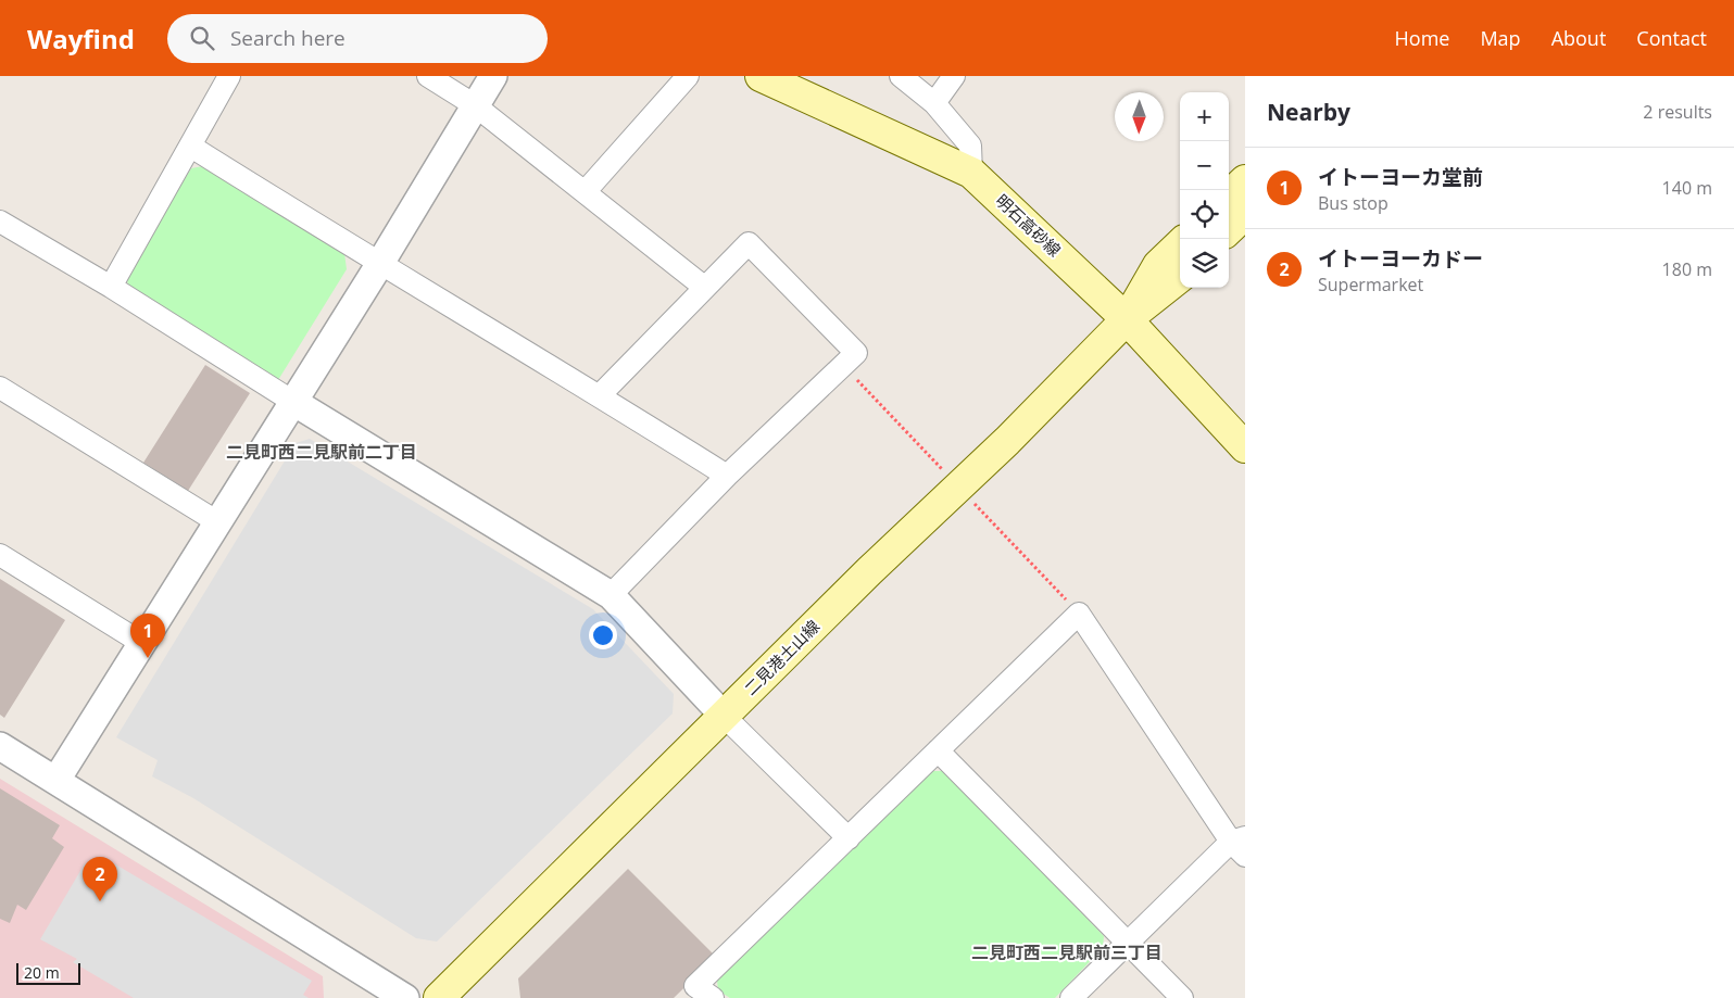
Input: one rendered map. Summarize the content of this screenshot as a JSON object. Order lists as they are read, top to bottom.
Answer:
{
  "streets": {
    "main road": ["明石高砂線", "二見港土山線"]
  },
  "crossings": [
    ["明石高砂線", "二見港土山線"]
  ],
  "districts": ["二見町西二見駅前二丁目", "二見町西二見駅前三丁目"],
  "scale_bar": "20 m",
  "north": "bottom",
  "page": {
    "header": "Wayfind",
    "search": "Search here",
    "nav": [
      "Home",
      "Map",
      "About",
      "Contact"
    ],
    "heading": ["Nearby", "2 results"],
    "map_buttons": ["+", "−"],
    "list": [
      {
        "mark": "1",
        "name": "イトーヨーカ堂前",
        "note": "Bus stop",
        "value": "140 m"
      },
      {
        "mark": "2",
        "name": "イトーヨーカドー",
        "note": "Supermarket",
        "value": "180 m"
      }
    ],
    "pins": ["1", "2"],
    "scale": "20 m"
  }
}
